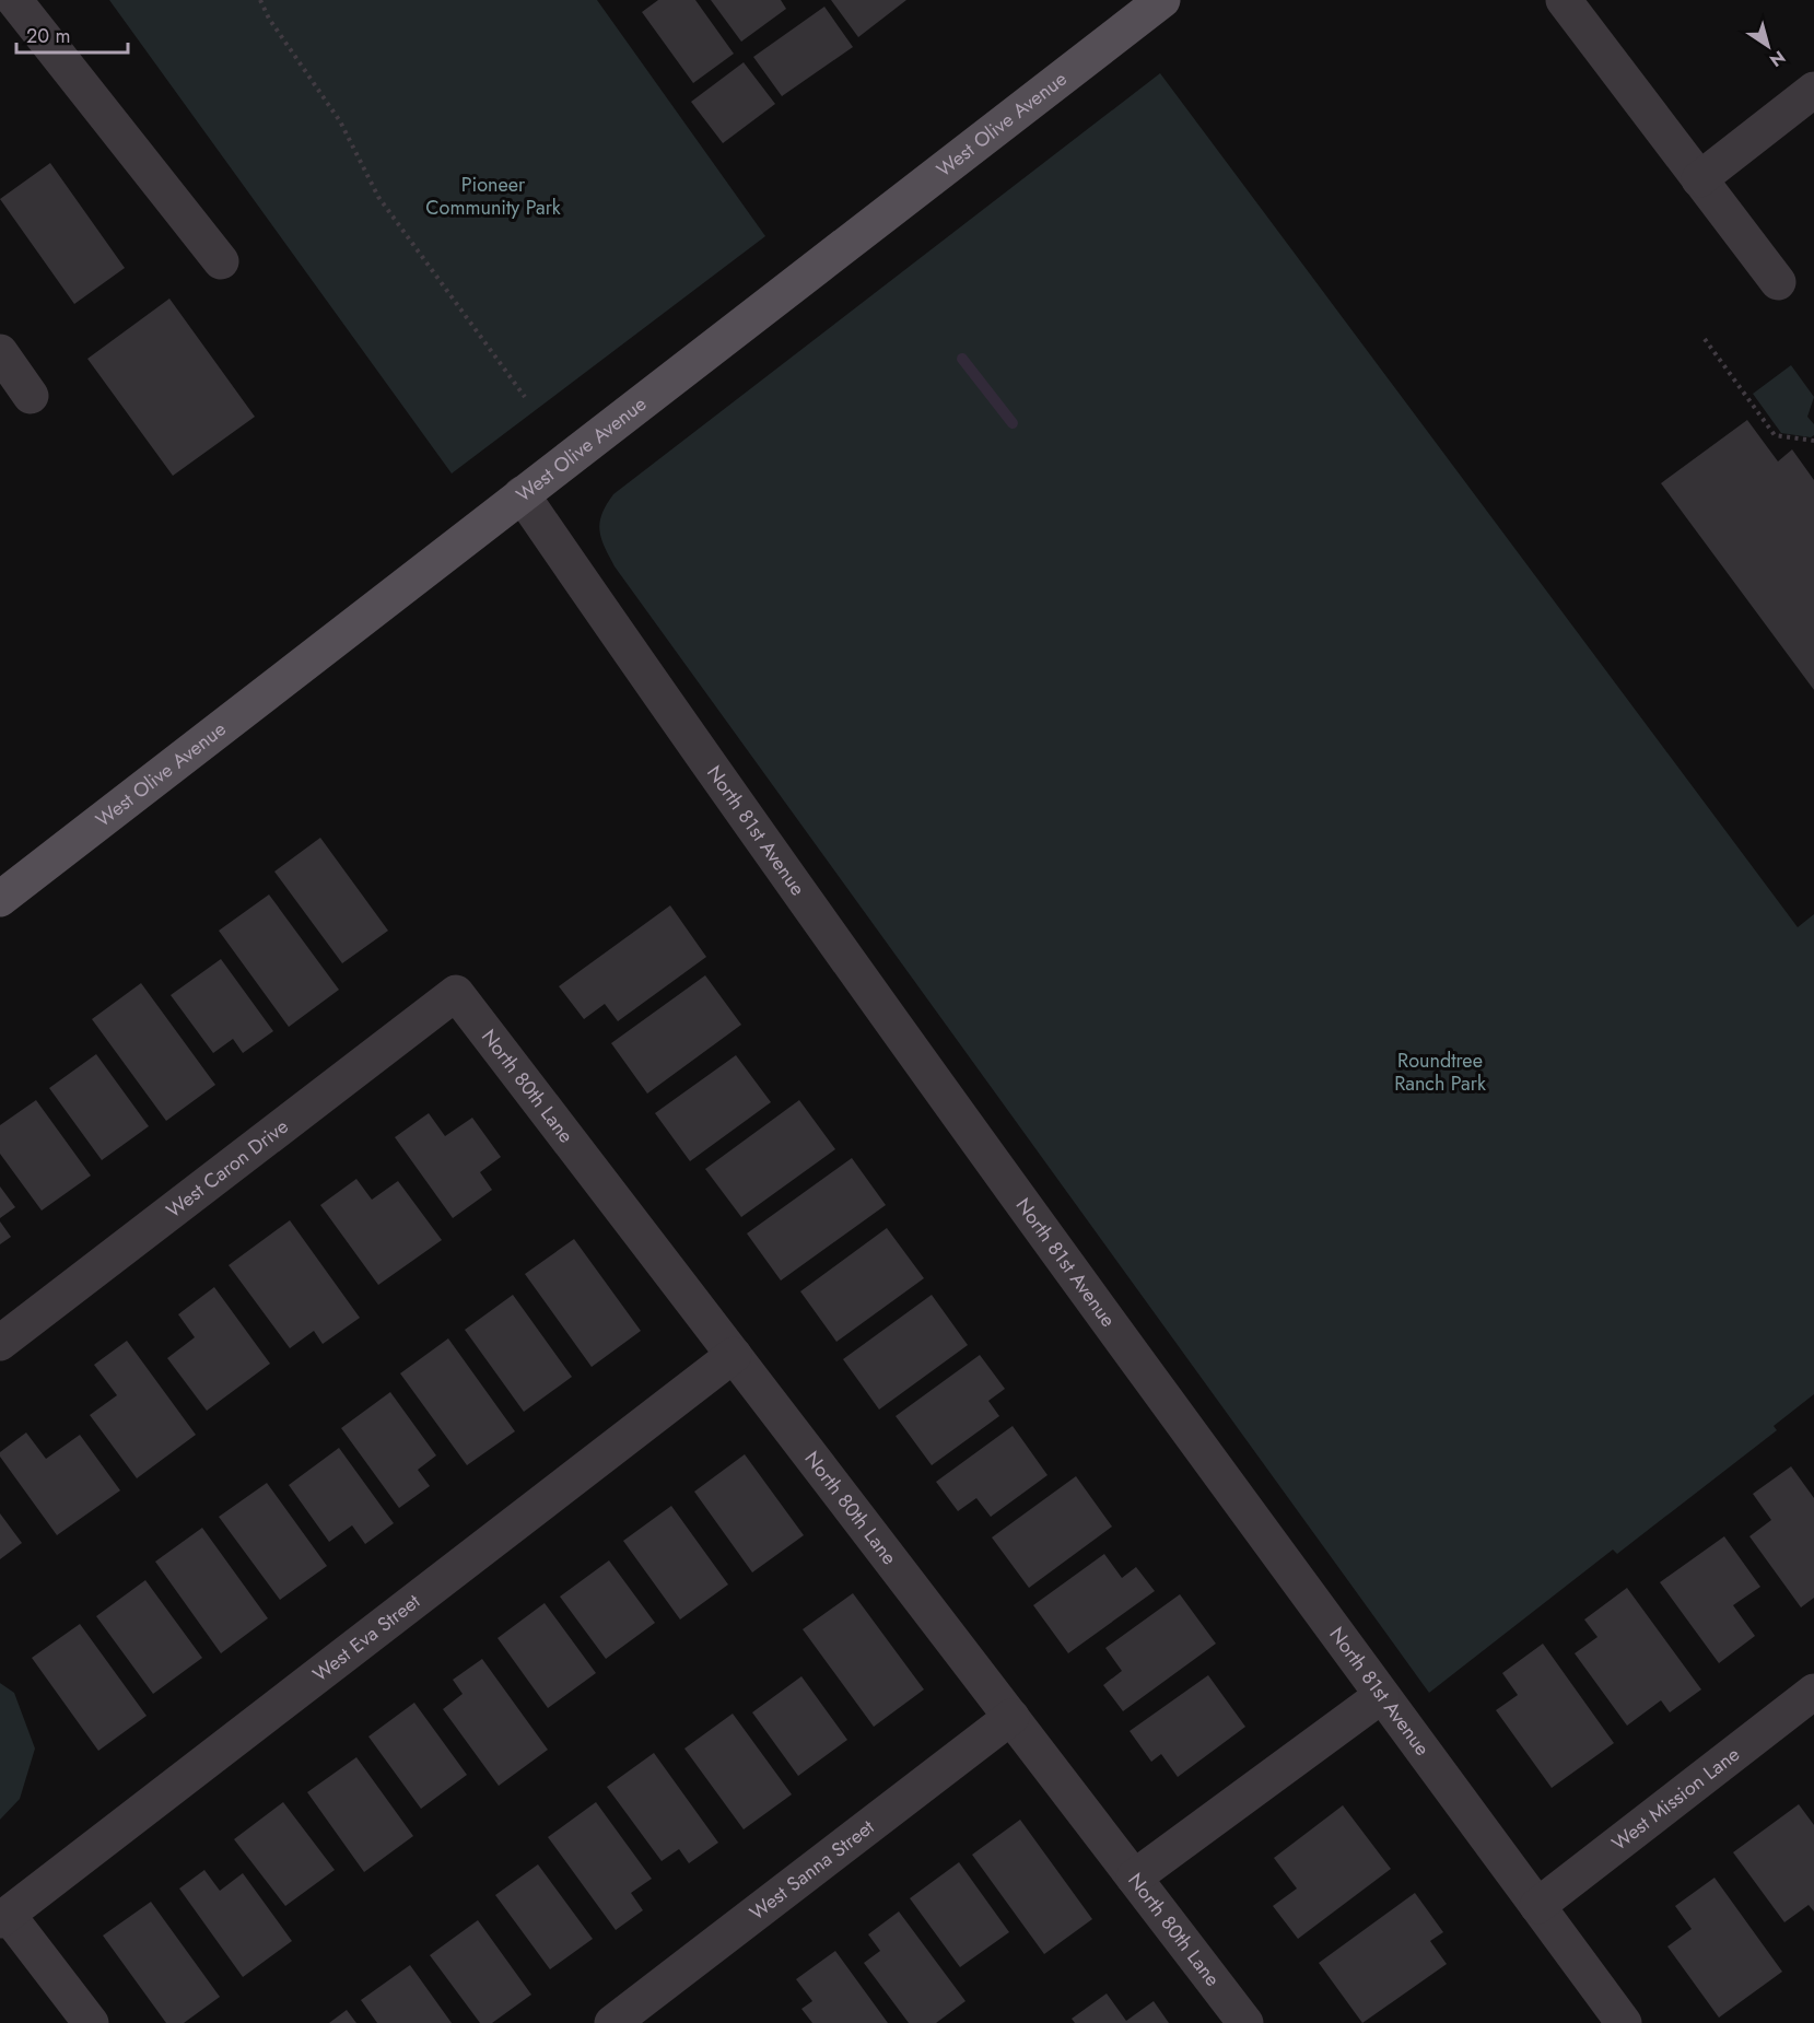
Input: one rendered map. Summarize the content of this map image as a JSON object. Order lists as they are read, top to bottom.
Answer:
{
  "streets": {
    "main road": ["West Olive Avenue"],
    "street": [
      "North 81st Avenue",
      "North 80th Lane",
      "West Caron Drive",
      "West Eva Street",
      "West Mission Lane",
      "West Sanna Street"
    ]
  },
  "crossings": [
    ["West Olive Avenue", "North 81st Avenue"],
    ["North 81st Avenue", "West Mission Lane"],
    ["North 80th Lane", "West Caron Drive"],
    ["North 80th Lane", "West Eva Street"],
    ["North 80th Lane", "West Sanna Street"]
  ],
  "parks": ["Pioneer Community Park", "Roundtree Ranch Park"],
  "scale_bar": "20 m",
  "north": "bottom right"
}
